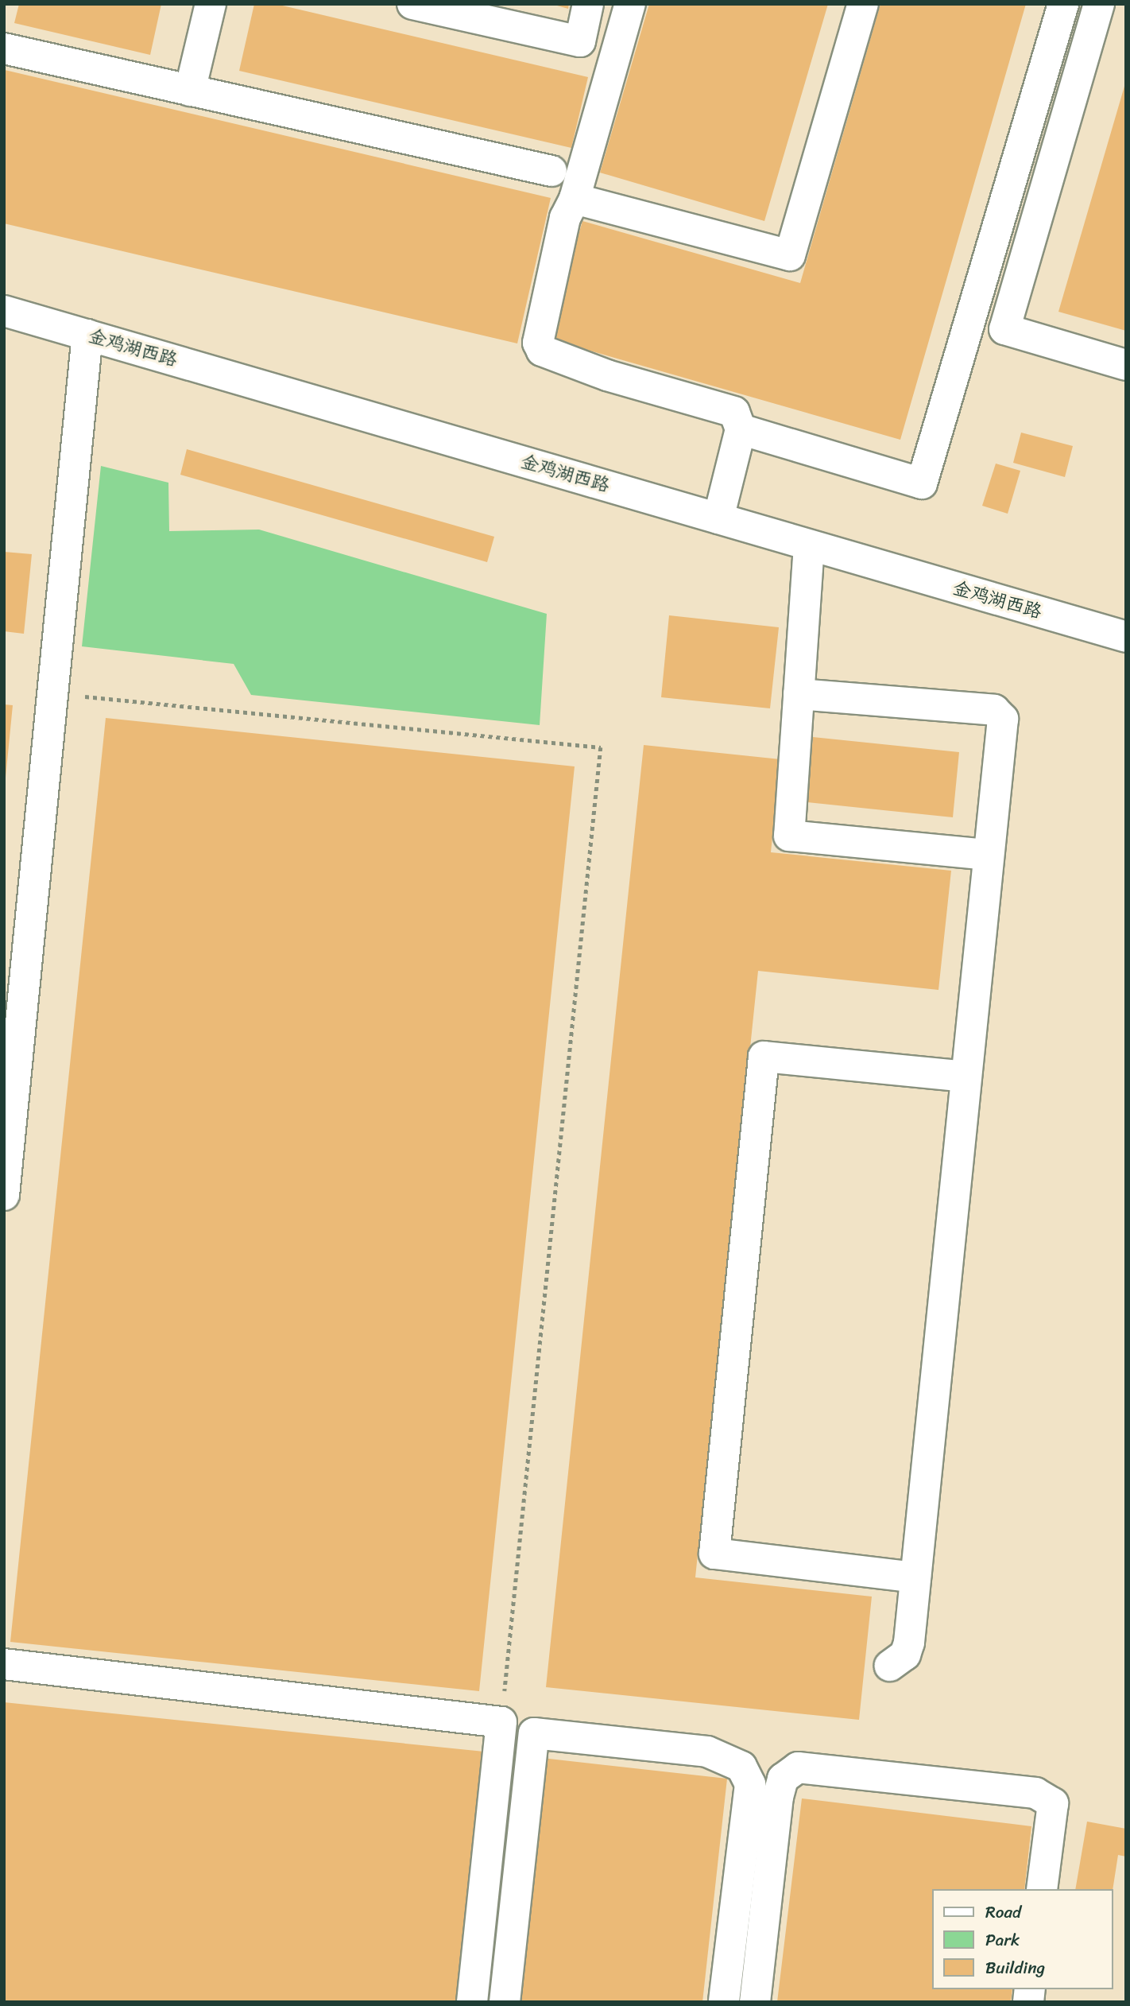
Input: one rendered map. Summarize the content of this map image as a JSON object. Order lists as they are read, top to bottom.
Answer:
{
  "streets": {
    "street": ["金鸡湖西路"]
  },
  "legend": ["Road", "Park", "Building"]
}
